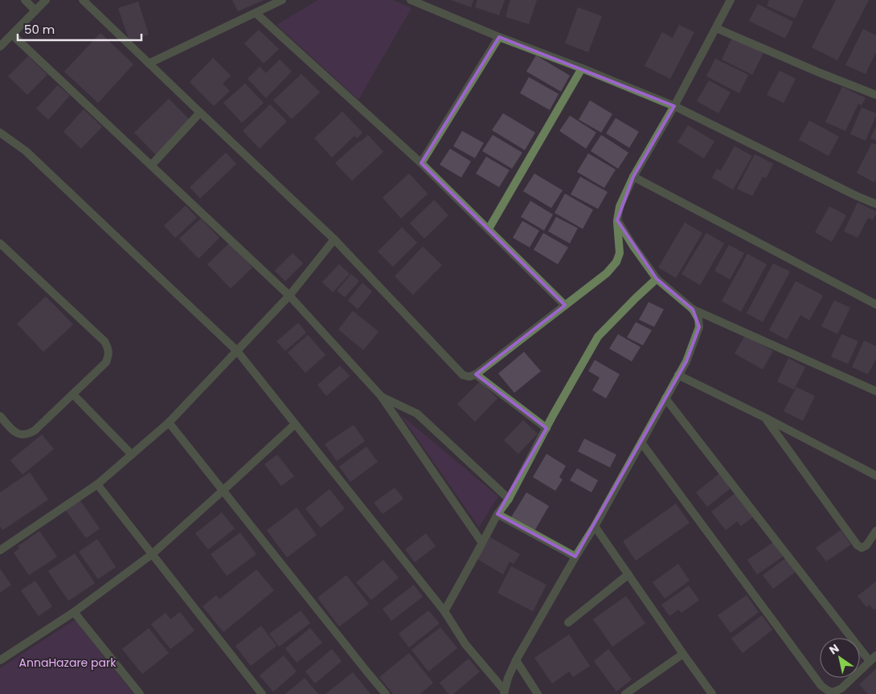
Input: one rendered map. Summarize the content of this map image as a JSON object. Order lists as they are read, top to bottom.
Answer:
{
  "parks": ["AnnaHazare park"],
  "scale_bar": "50 m",
  "north": "top left"
}
